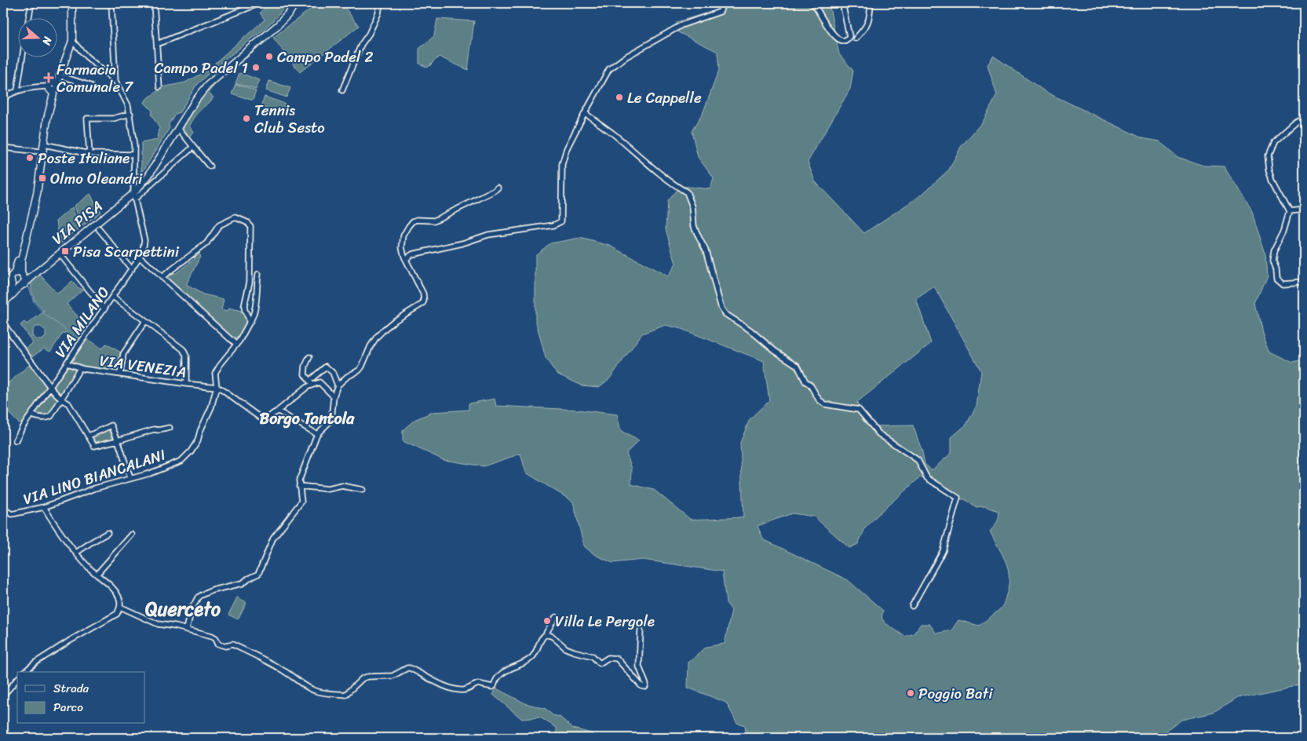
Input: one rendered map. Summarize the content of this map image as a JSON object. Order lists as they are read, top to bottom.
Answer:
{
  "streets": {
    "street": [
      "VIA PISA",
      "VIA MILANO",
      "VIA VENEZIA",
      "VIA LINO BIANCALANI"
    ]
  },
  "crossings": [
    ["VIA MILANO", "VIA VENEZIA"],
    ["VIA VENEZIA", "VIA LINO BIANCALANI"]
  ],
  "districts": ["Borgo Tantola", "Querceto"],
  "places": {
    "other": [
      "Campo Padel 2",
      "Campo Padel 1",
      "Le Cappelle",
      "Tennis Club Sesto",
      "Poste Italiane",
      "Villa Le Pergole",
      "Poggio Bati"
    ],
    "health": ["Farmacia Comunale 7"],
    "transit": ["Olmo Oleandri", "Pisa Scarpettini"]
  },
  "legend": ["Strada", "Parco"],
  "north": "right"
}
